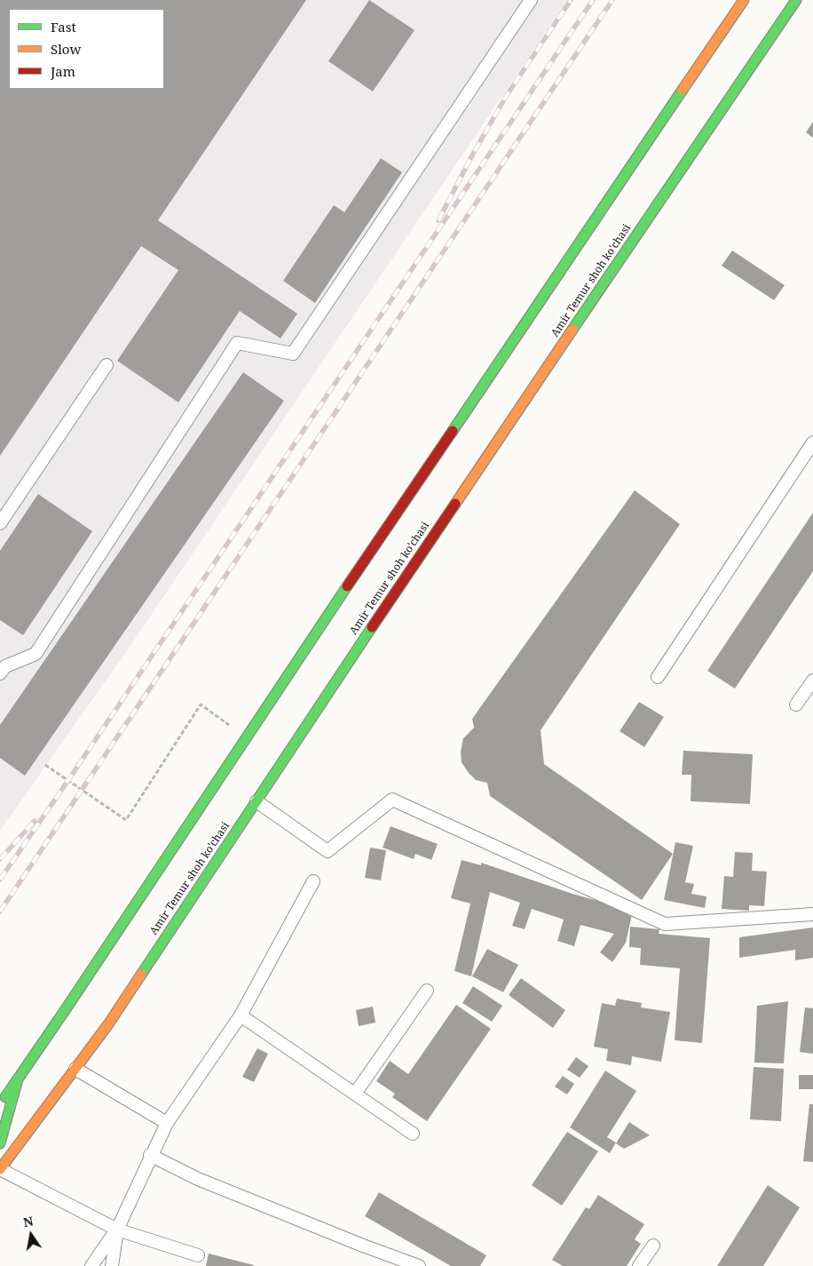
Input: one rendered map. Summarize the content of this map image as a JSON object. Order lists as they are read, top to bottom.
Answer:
{
  "streets": {
    "main road": ["Amir Temur shoh ko'chasi"]
  },
  "legend": ["Fast", "Slow", "Jam"],
  "north": "top"
}
